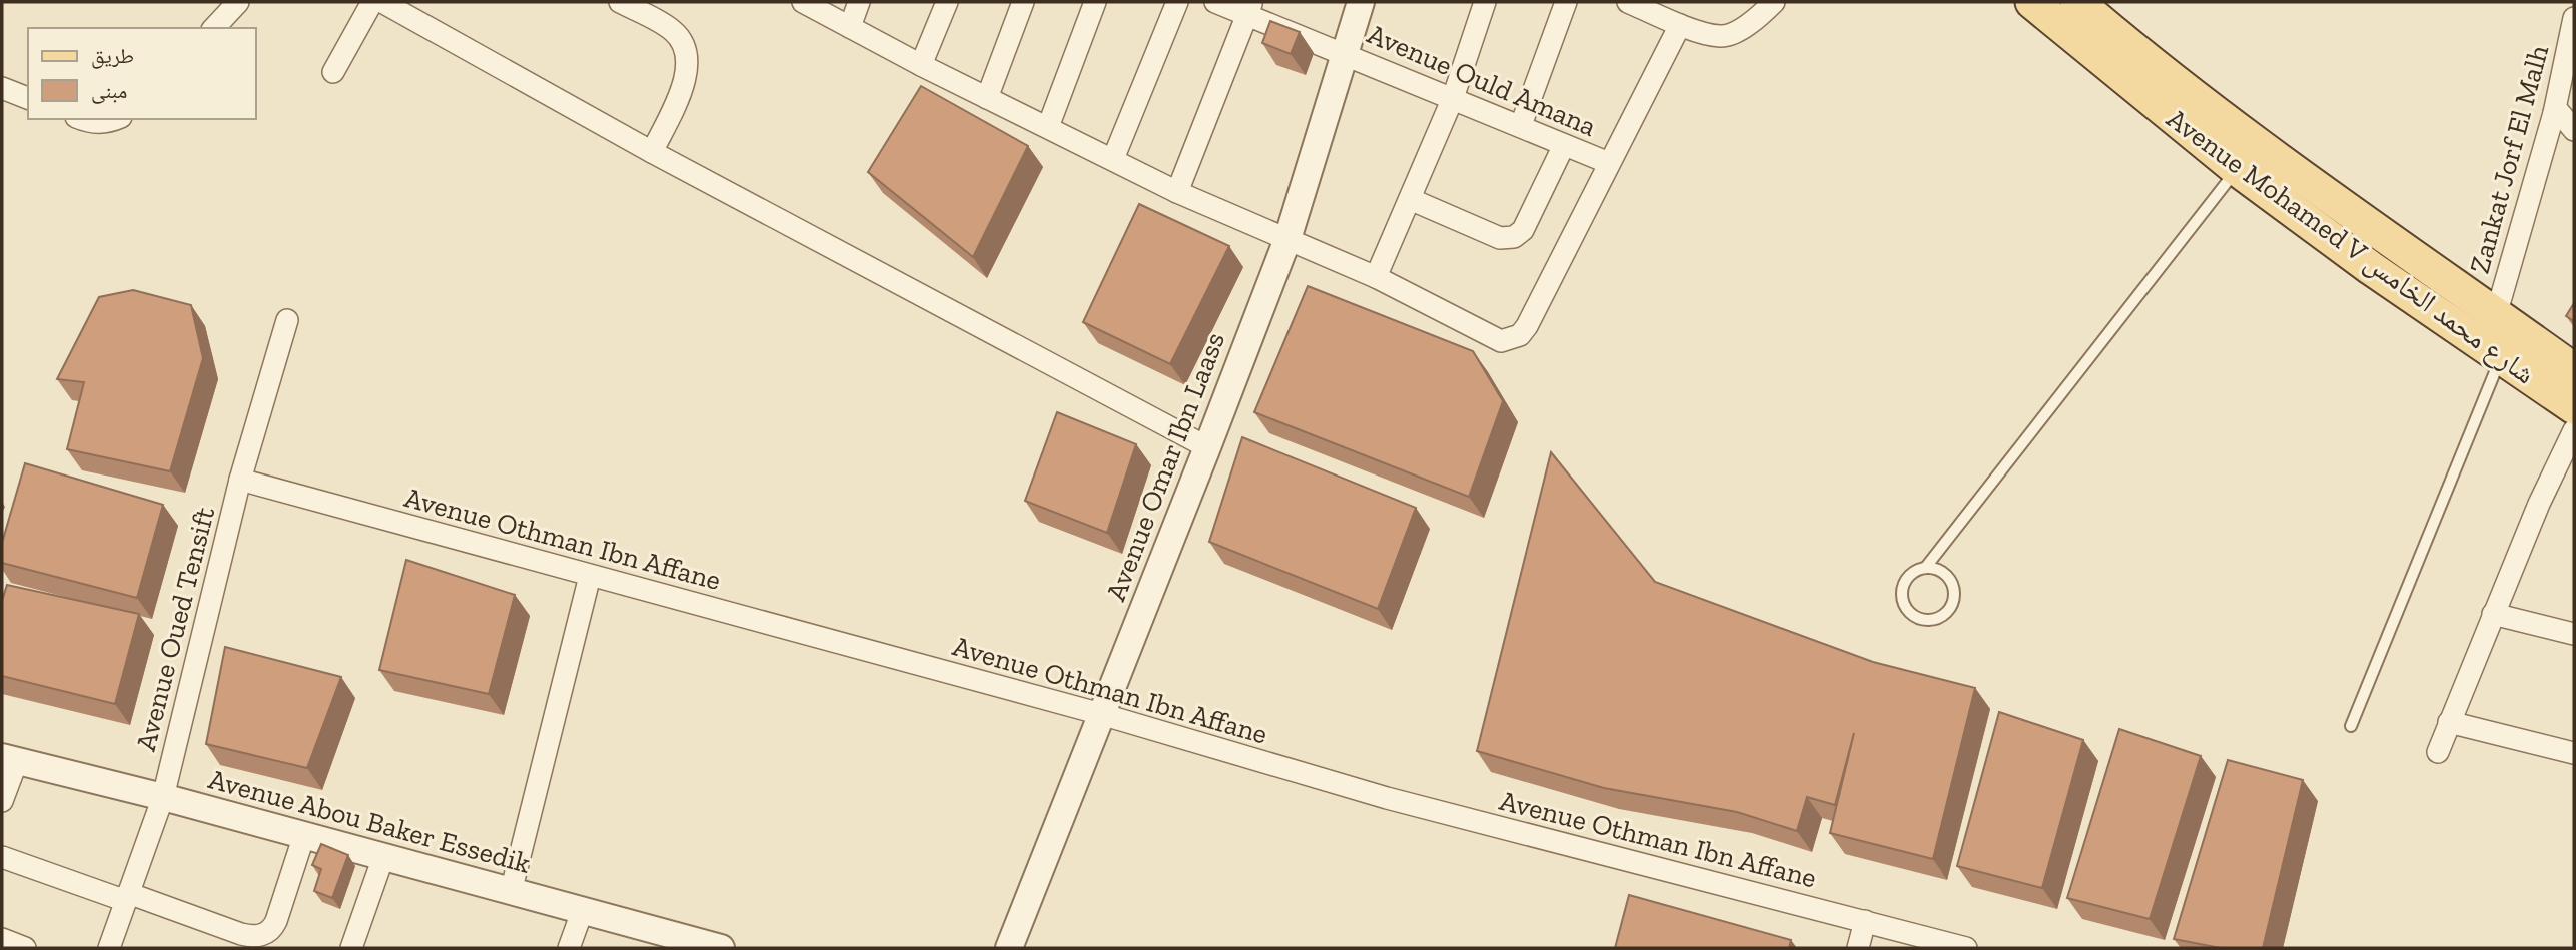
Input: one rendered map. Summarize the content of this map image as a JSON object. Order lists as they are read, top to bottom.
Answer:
{
  "streets": {
    "main road": ["Avenue Mohamed V شارع محمد الخامس"],
    "street": [
      "Avenue Ould Amana",
      "Zankat Jorf El Malh",
      "Avenue Omar Ibn Laass",
      "Avenue Othman Ibn Affane",
      "Avenue Oued Tensift",
      "Avenue Abou Baker Essedik"
    ]
  },
  "crossings": [
    ["Avenue Ould Amana", "Avenue Omar Ibn Laass"],
    ["Zankat Jorf El Malh", "Avenue Mohamed V شارع محمد الخامس"],
    ["Avenue Omar Ibn Laass", "Avenue Othman Ibn Affane"],
    ["Avenue Othman Ibn Affane", "Avenue Oued Tensift"],
    ["Avenue Oued Tensift", "Avenue Abou Baker Essedik"]
  ],
  "legend": ["طريق", "مبنى"]
}
